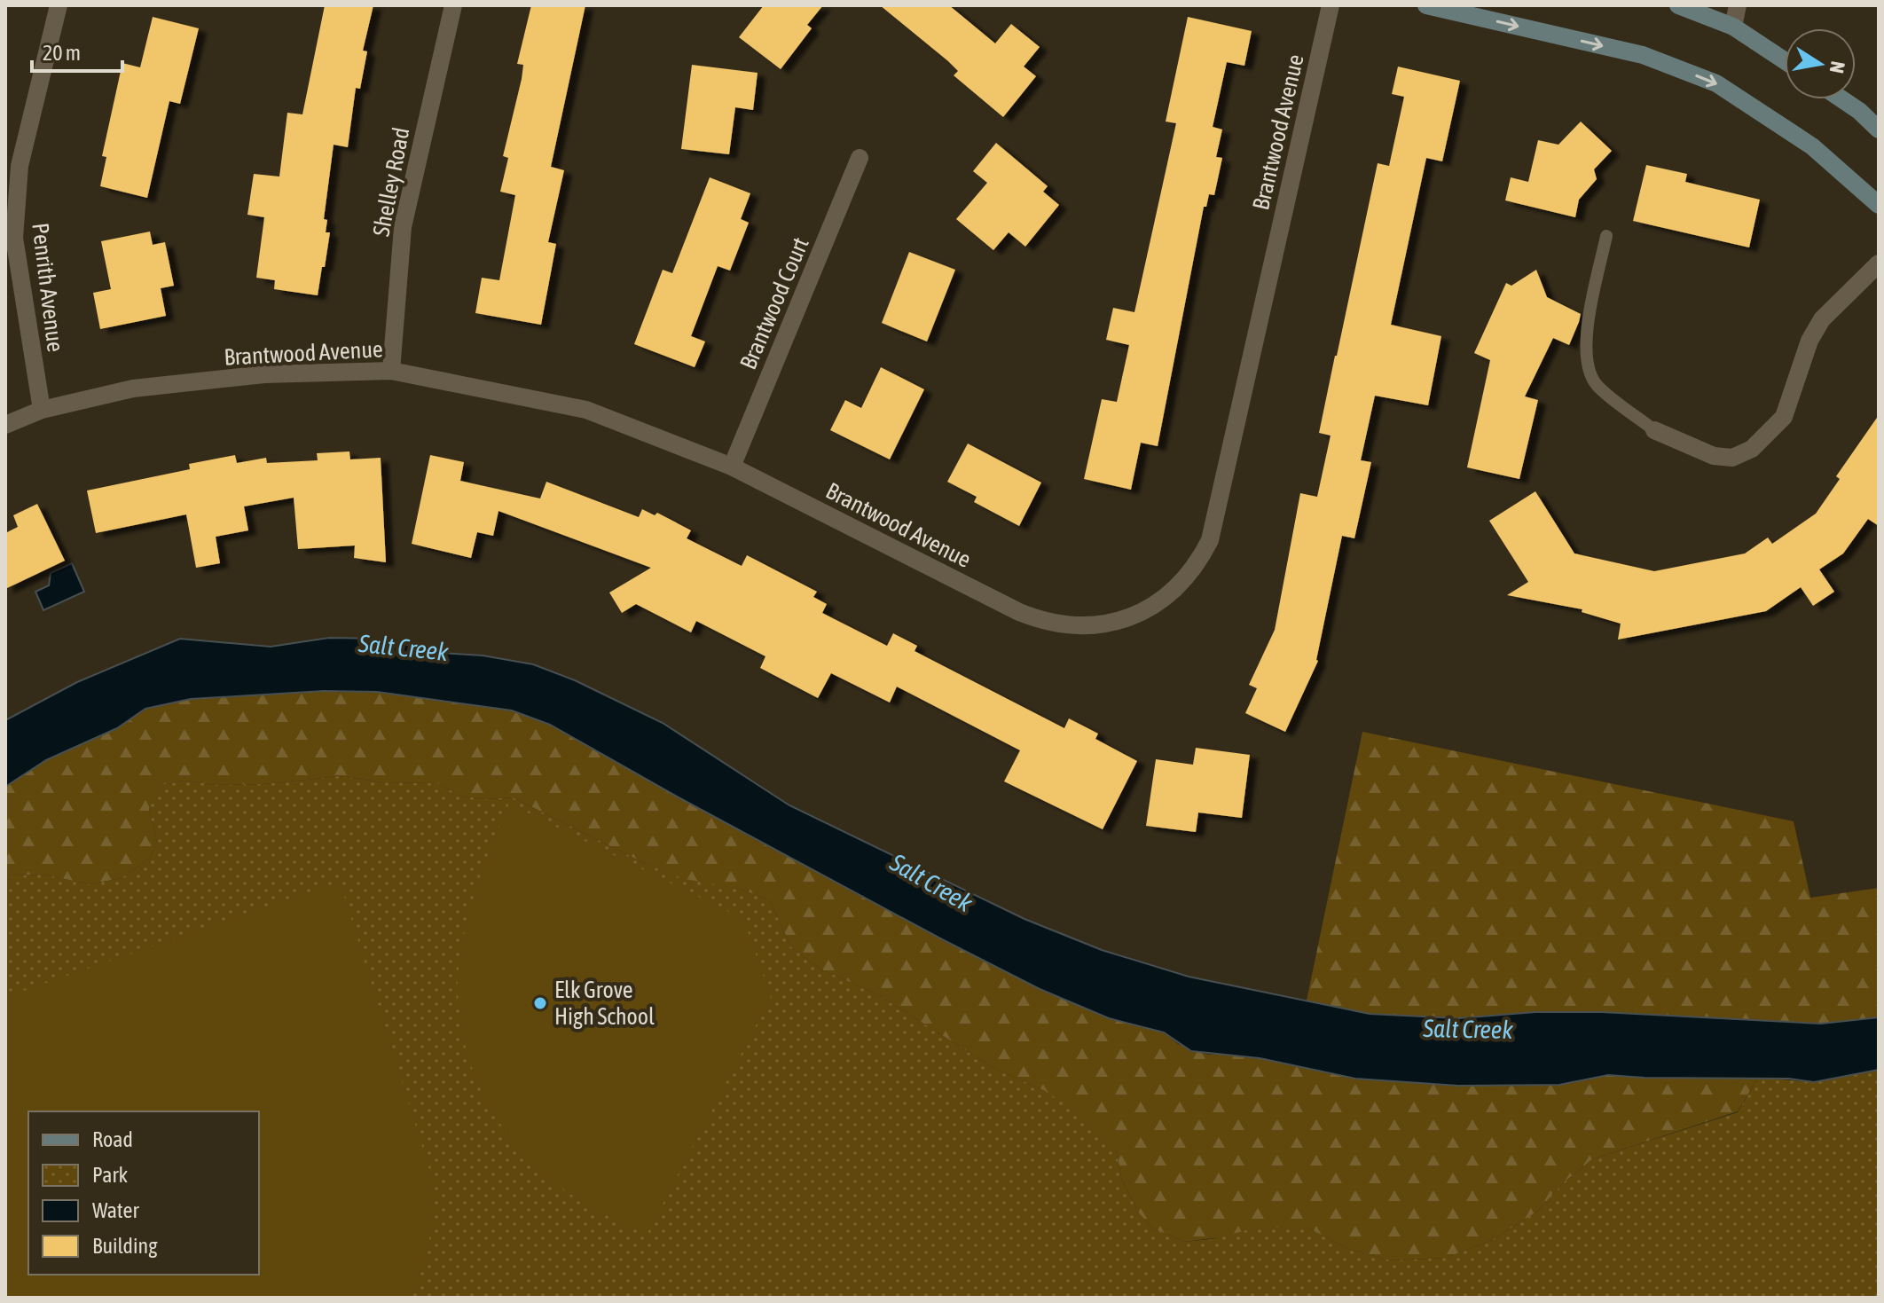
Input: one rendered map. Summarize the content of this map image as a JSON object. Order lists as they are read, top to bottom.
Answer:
{
  "streets": {
    "street": [
      "Brantwood Avenue",
      "Shelley Road",
      "Penrith Avenue",
      "Brantwood Court"
    ]
  },
  "crossings": [
    ["Brantwood Avenue", "Shelley Road"],
    ["Brantwood Avenue", "Penrith Avenue"],
    ["Brantwood Avenue", "Brantwood Court"]
  ],
  "water": ["Salt Creek"],
  "places": ["Elk Grove High School"],
  "legend": [
    "Road",
    "Park",
    "Water",
    "Building"
  ],
  "scale_bar": "20 m",
  "north": "right"
}
